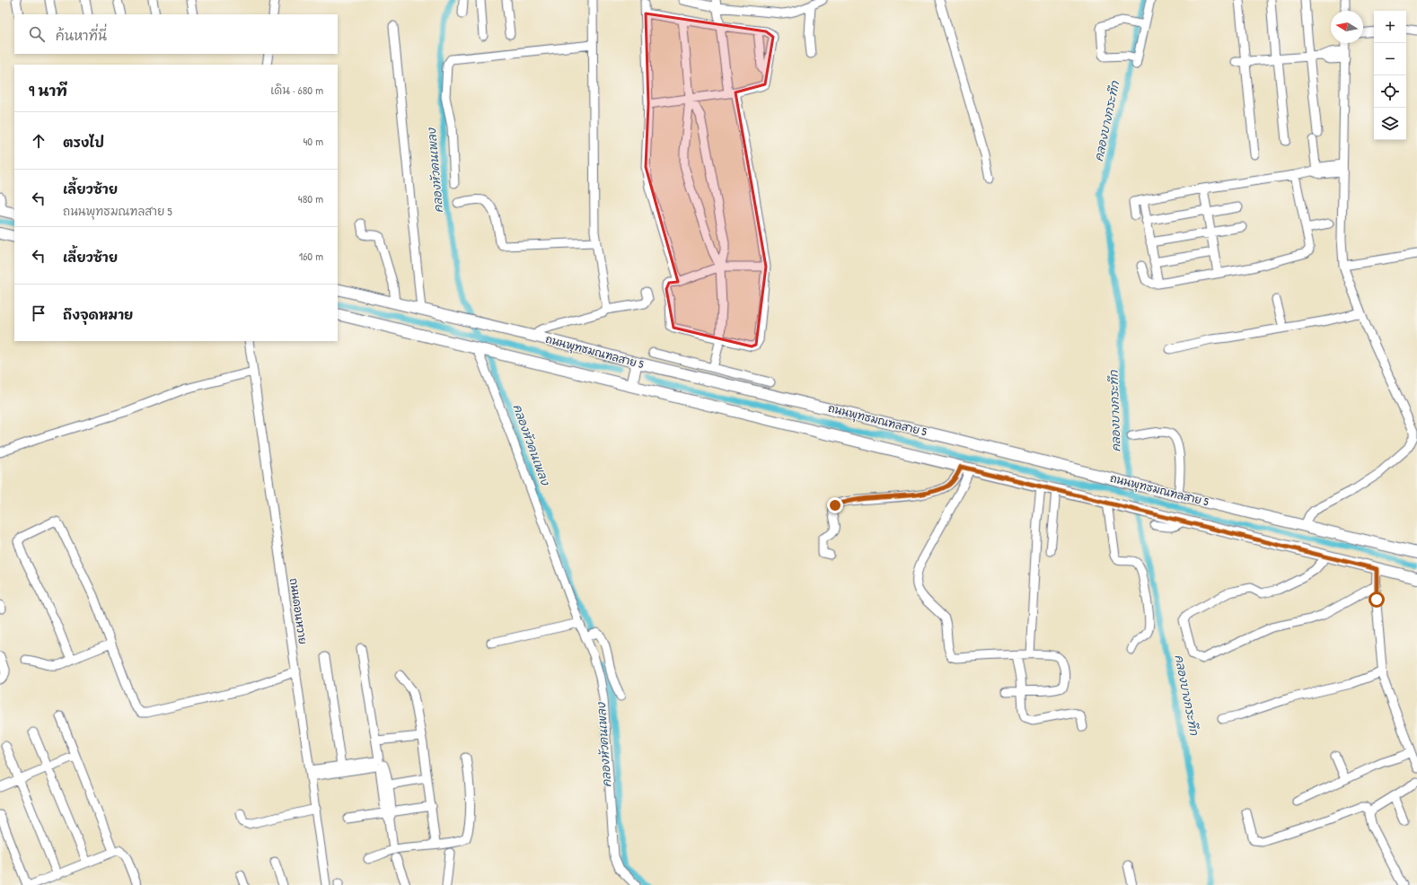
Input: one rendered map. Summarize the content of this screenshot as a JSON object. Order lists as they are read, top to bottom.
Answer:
{
  "streets": {
    "main road": ["ถนนพุทธมณฑลสาย 5"],
    "street": ["ถนนดอนหวาย"]
  },
  "water": ["คลองบางกระทึก", "คลองหัวคนเพลง"],
  "north": "left",
  "page": {
    "map_buttons": ["+", "−"],
    "search": "ค้นหาที่นี่",
    "heading": ["9 นาที", "เดิน · 680 m"],
    "list": [
      ["ตรงไป", "40 m"],
      ["เลี้ยวซ้าย", "ถนนพุทธมณฑลสาย 5", "480 m"],
      ["เลี้ยวซ้าย", "160 m"],
      "ถึงจุดหมาย"
    ]
  }
}
